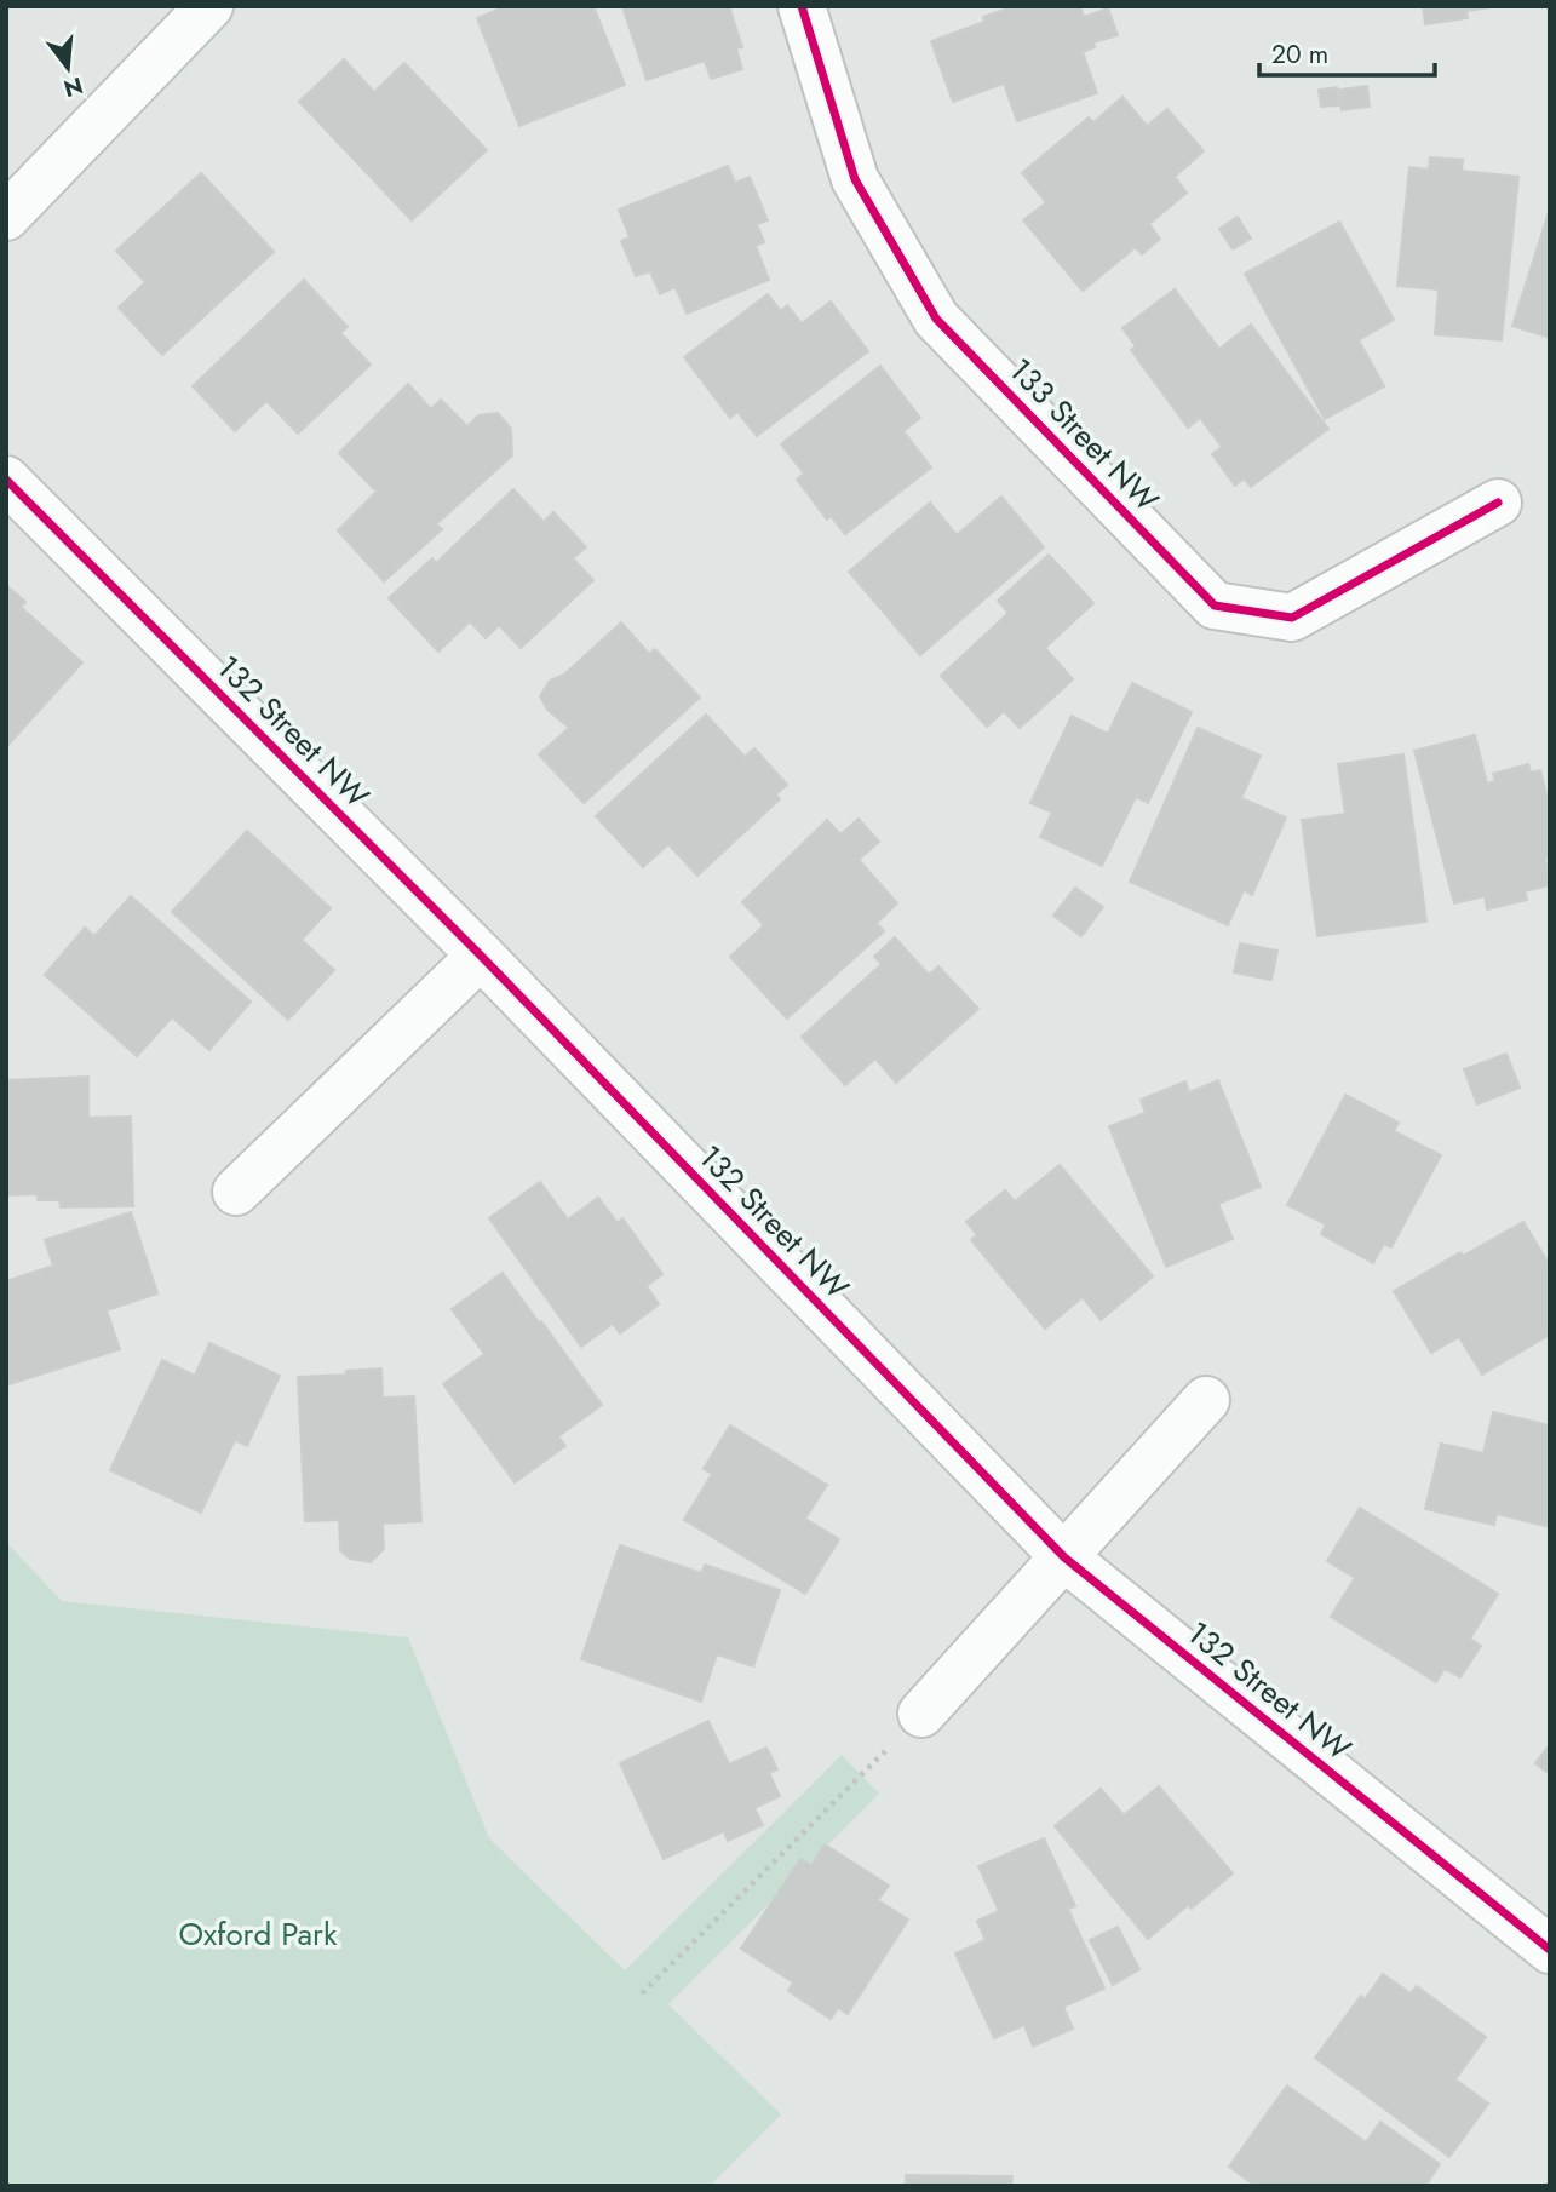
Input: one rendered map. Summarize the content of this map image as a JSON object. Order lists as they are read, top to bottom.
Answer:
{
  "streets": {
    "street": ["133 Street NW", "132 Street NW"]
  },
  "parks": ["Oxford Park"],
  "scale_bar": "20 m",
  "north": "bottom"
}
